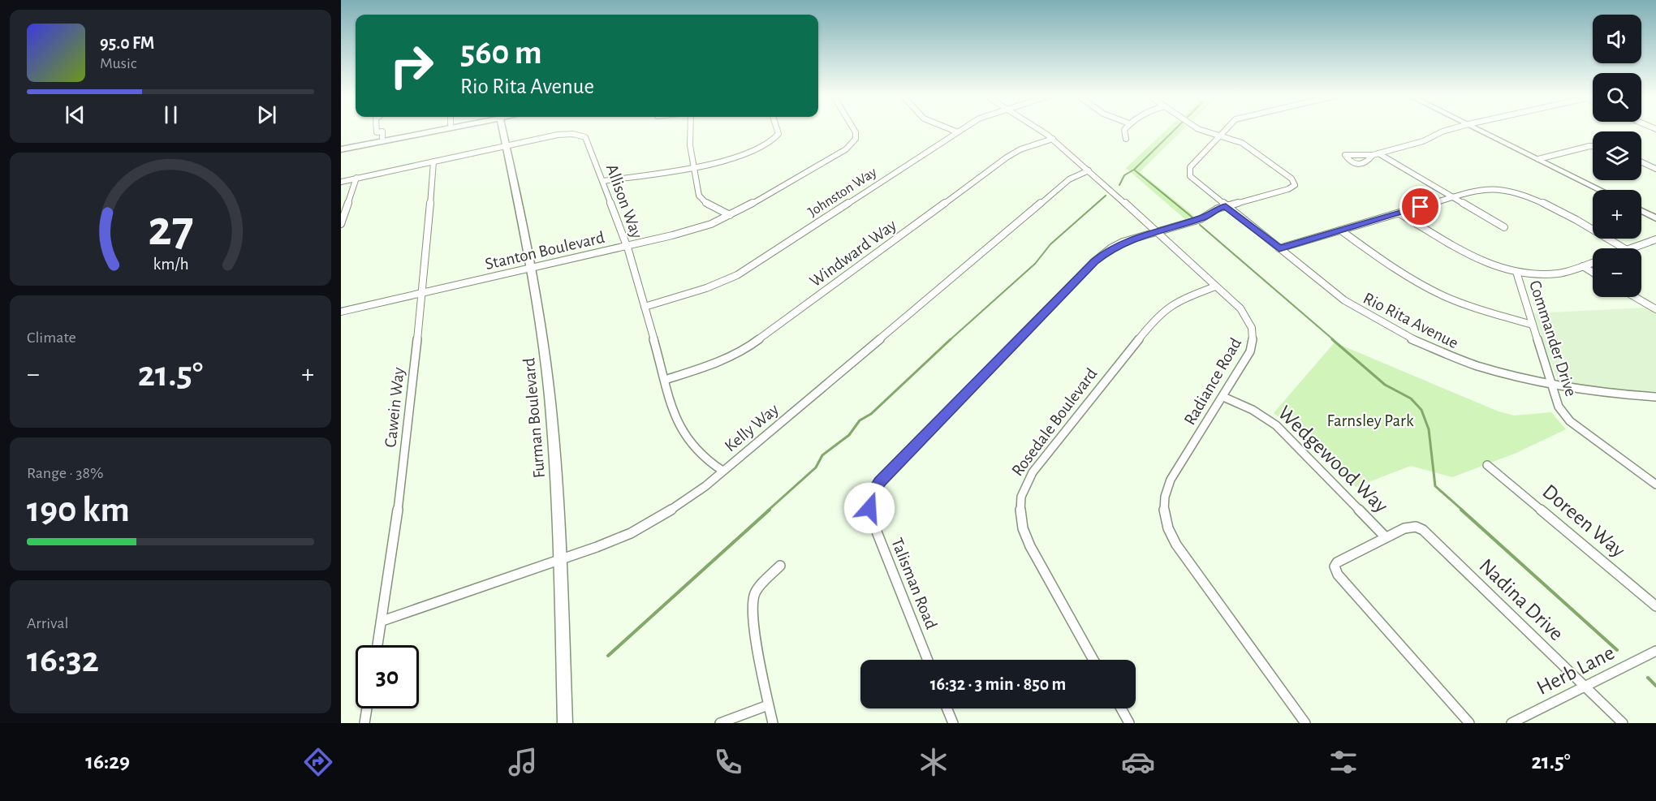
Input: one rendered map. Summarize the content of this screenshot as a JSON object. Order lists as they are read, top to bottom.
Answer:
{
  "streets": {
    "street": [
      "Johnston Way",
      "Allison Way",
      "Stanton Boulevard",
      "Windward Way",
      "Rio Rita Avenue",
      "Commander Drive",
      "Radiance Road",
      "Cawein Way",
      "Furman Boulevard",
      "Rosedale Boulevard",
      "Kelly Way",
      "Wedgewood Way",
      "Doreen Way",
      "Talisman Road",
      "Nadina Drive",
      "Herb Lane"
    ]
  },
  "crossings": [
    ["Johnston Way", "Allison Way"],
    ["Allison Way", "Stanton Boulevard"],
    ["Allison Way", "Windward Way"],
    ["Allison Way", "Cawein Way"],
    ["Allison Way", "Furman Boulevard"],
    ["Allison Way", "Kelly Way"],
    ["Stanton Boulevard", "Cawein Way"],
    ["Stanton Boulevard", "Furman Boulevard"],
    ["Windward Way", "Radiance Road"],
    ["Rio Rita Avenue", "Commander Drive"],
    ["Rio Rita Avenue", "Talisman Road"],
    ["Radiance Road", "Rosedale Boulevard"],
    ["Radiance Road", "Kelly Way"],
    ["Radiance Road", "Wedgewood Way"],
    ["Radiance Road", "Talisman Road"],
    ["Cawein Way", "Kelly Way"],
    ["Furman Boulevard", "Kelly Way"],
    ["Wedgewood Way", "Nadina Drive"],
    ["Nadina Drive", "Herb Lane"]
  ],
  "parks": ["Farnsley Park"],
  "page": {
    "map_buttons": ["+", "−"],
    "turn": ["560 m", "Rio Rita Avenue"],
    "song": ["95.0 FM", "Music"],
    "tile": [
      "Climate",
      ["Range · 38%", "190 km"],
      ["Arrival", "16:32"]
    ],
    "heat": ["−", "21.5°", "+"],
    "limit": "30",
    "trip": "16:32 · 3 min · 850 m",
    "tabs": ["16:29", "21.5°"],
    "gauge": ["27", "km/h"]
  }
}
